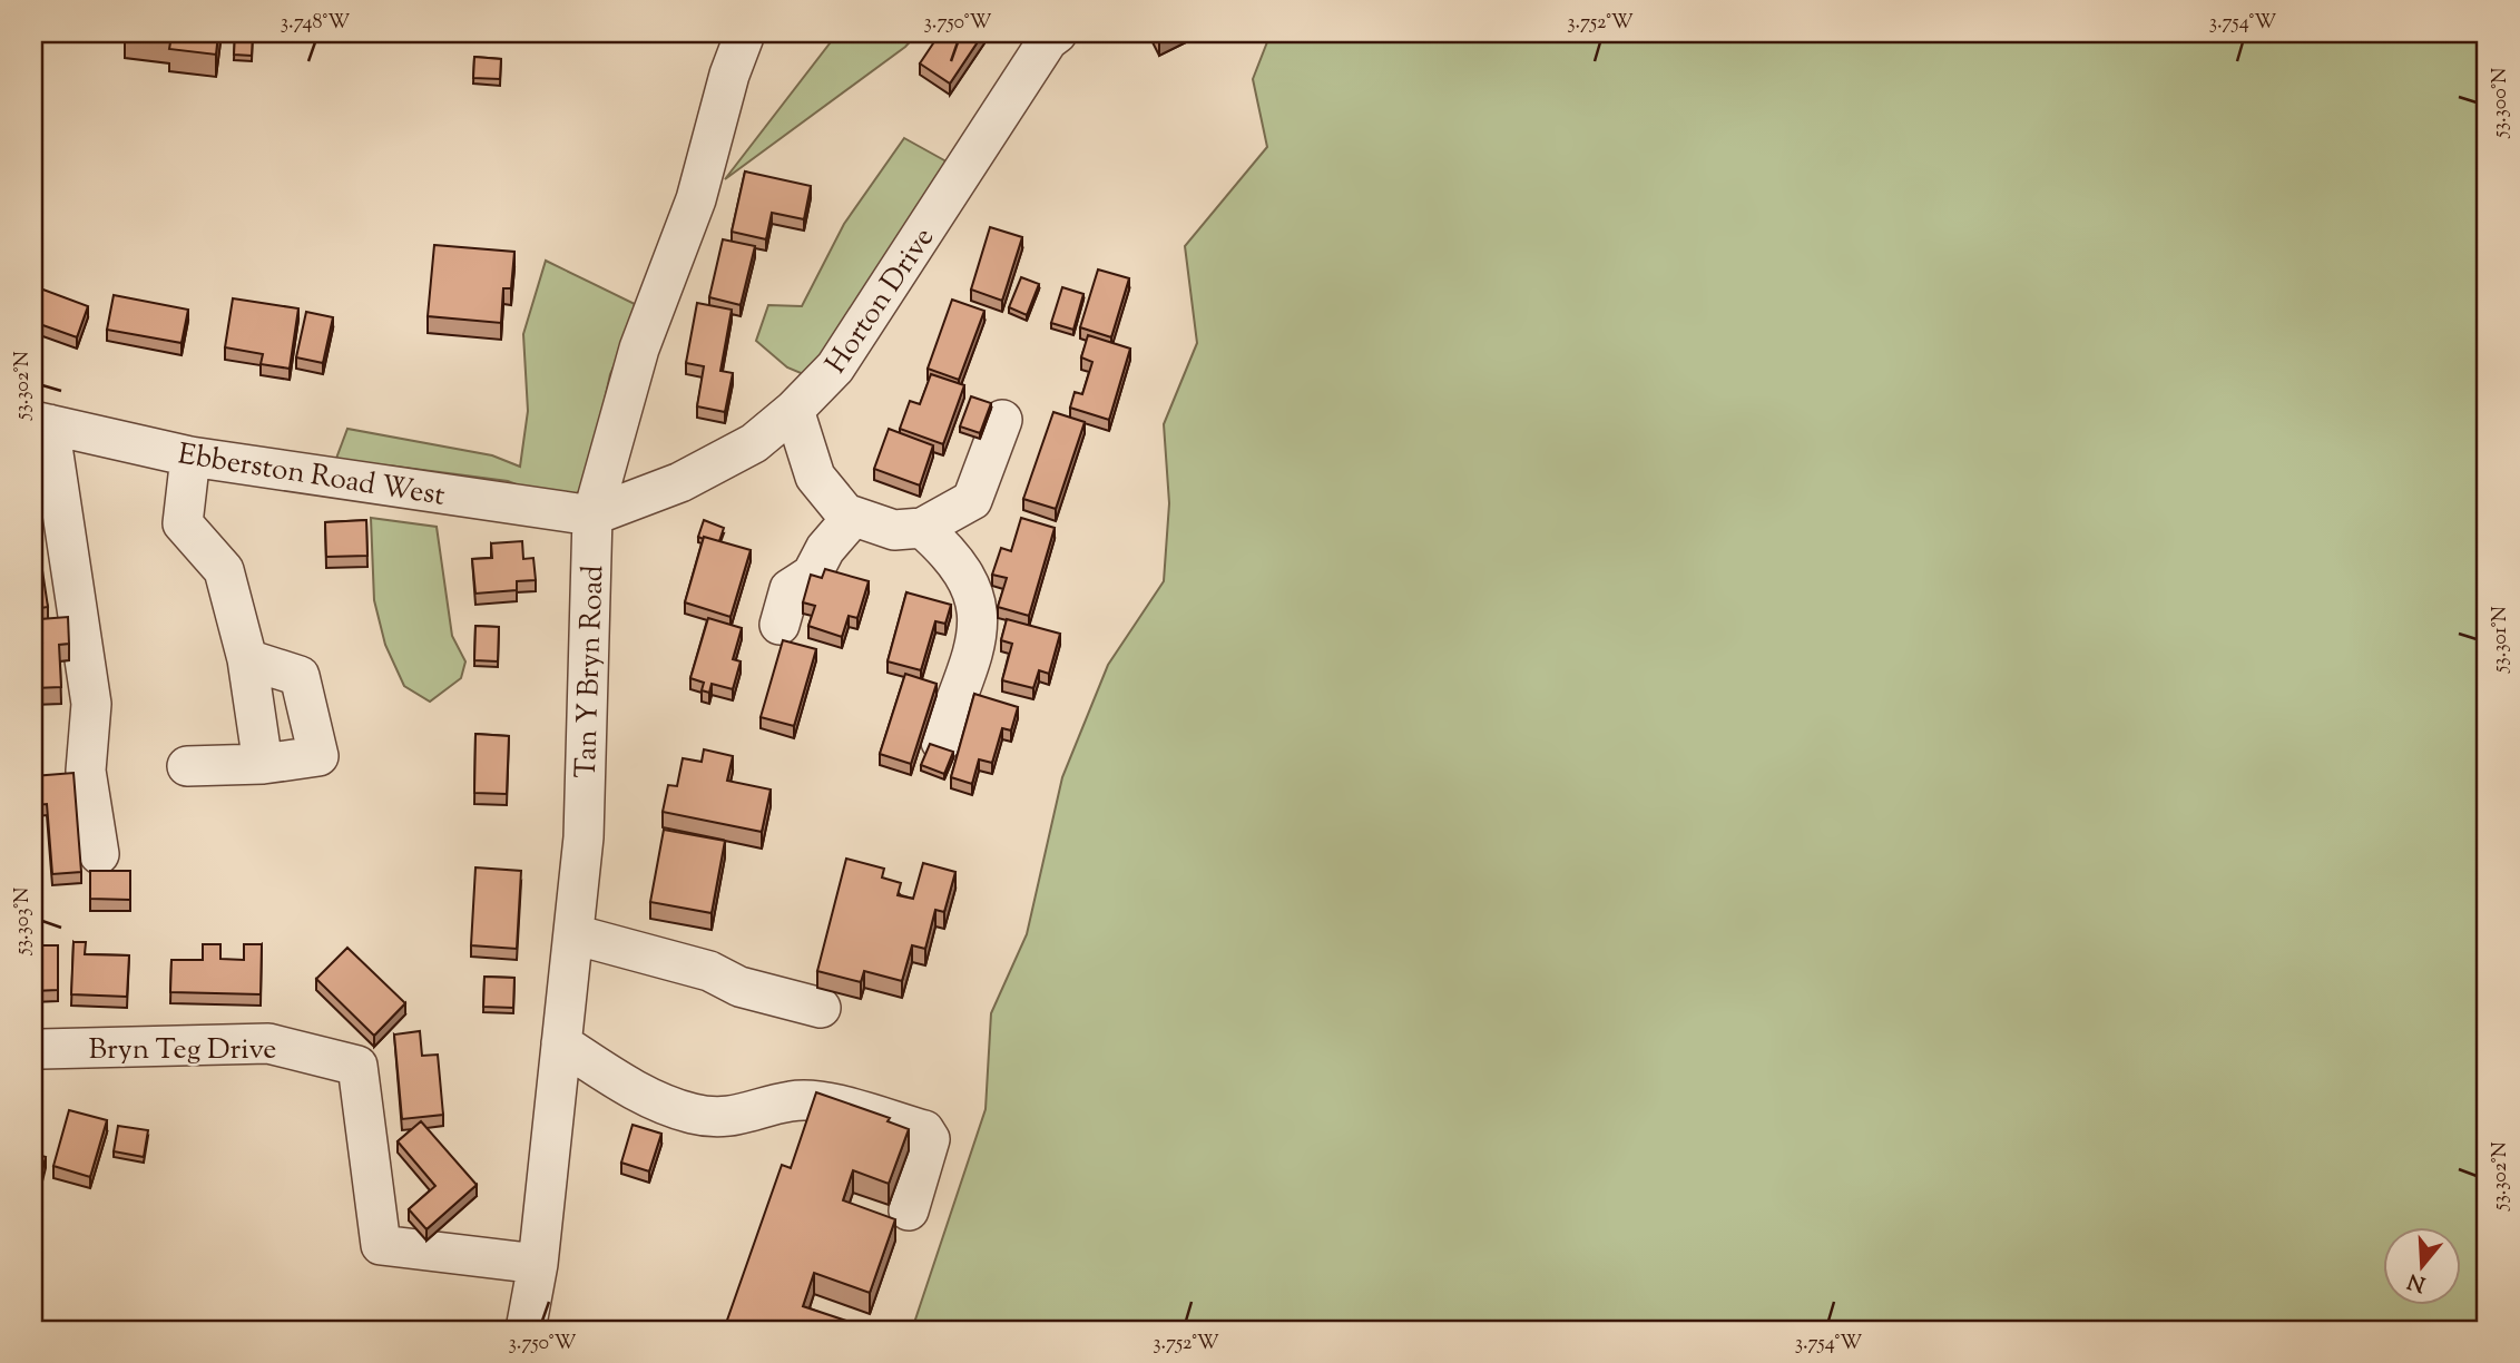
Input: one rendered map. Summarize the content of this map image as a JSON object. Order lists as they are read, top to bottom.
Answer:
{
  "streets": {
    "street": [
      "Horton Drive",
      "Ebberston Road West",
      "Tan Y Bryn Road",
      "Bryn Teg Drive"
    ]
  },
  "crossings": [
    ["Horton Drive", "Ebberston Road West"],
    ["Horton Drive", "Tan Y Bryn Road"],
    ["Ebberston Road West", "Tan Y Bryn Road"],
    ["Tan Y Bryn Road", "Bryn Teg Drive"]
  ],
  "north": "bottom",
  "coordinates": [
    "3.748°W",
    "3.750°W",
    "3.752°W",
    "3.754°W",
    "53.300°N",
    "53.302°N",
    "53.301°N",
    "53.303°N"
  ]
}
